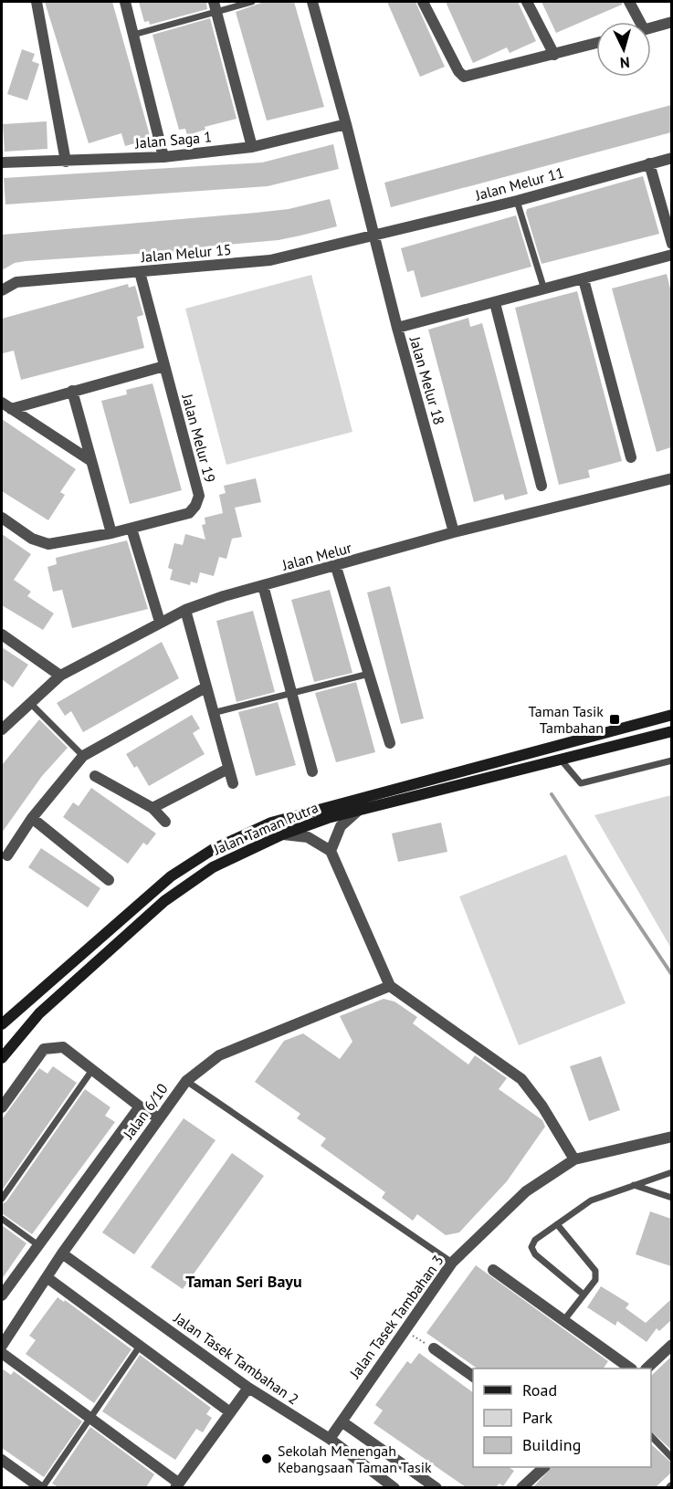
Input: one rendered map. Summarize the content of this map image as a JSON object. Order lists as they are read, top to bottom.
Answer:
{
  "streets": {
    "street": [
      "Jalan Saga 1",
      "Jalan Melur 11",
      "Jalan Melur 15",
      "Jalan Melur 18",
      "Jalan Melur 19",
      "Jalan Melur",
      "Jalan Taman Putra",
      "Jalan 6/10",
      "Jalan Tasek Tambahan 3",
      "Jalan Tasek Tambahan 2"
    ]
  },
  "crossings": [
    ["Jalan Saga 1", "Jalan Melur 18"],
    ["Jalan Melur 11", "Jalan Melur 15"],
    ["Jalan Melur 11", "Jalan Melur 18"],
    ["Jalan Melur 15", "Jalan Melur 18"],
    ["Jalan Melur 15", "Jalan Melur 19"],
    ["Jalan Melur 18", "Jalan Melur"],
    ["Jalan 6/10", "Jalan Tasek Tambahan 2"],
    ["Jalan Tasek Tambahan 3", "Jalan Tasek Tambahan 2"]
  ],
  "districts": ["Taman Seri Bayu"],
  "places": {
    "transit": ["Taman Tasik Tambahan"],
    "other": ["Sekolah Menengah Kebangsaan Taman Tasik"]
  },
  "legend": ["Road", "Park", "Building"],
  "north": "bottom"
}
